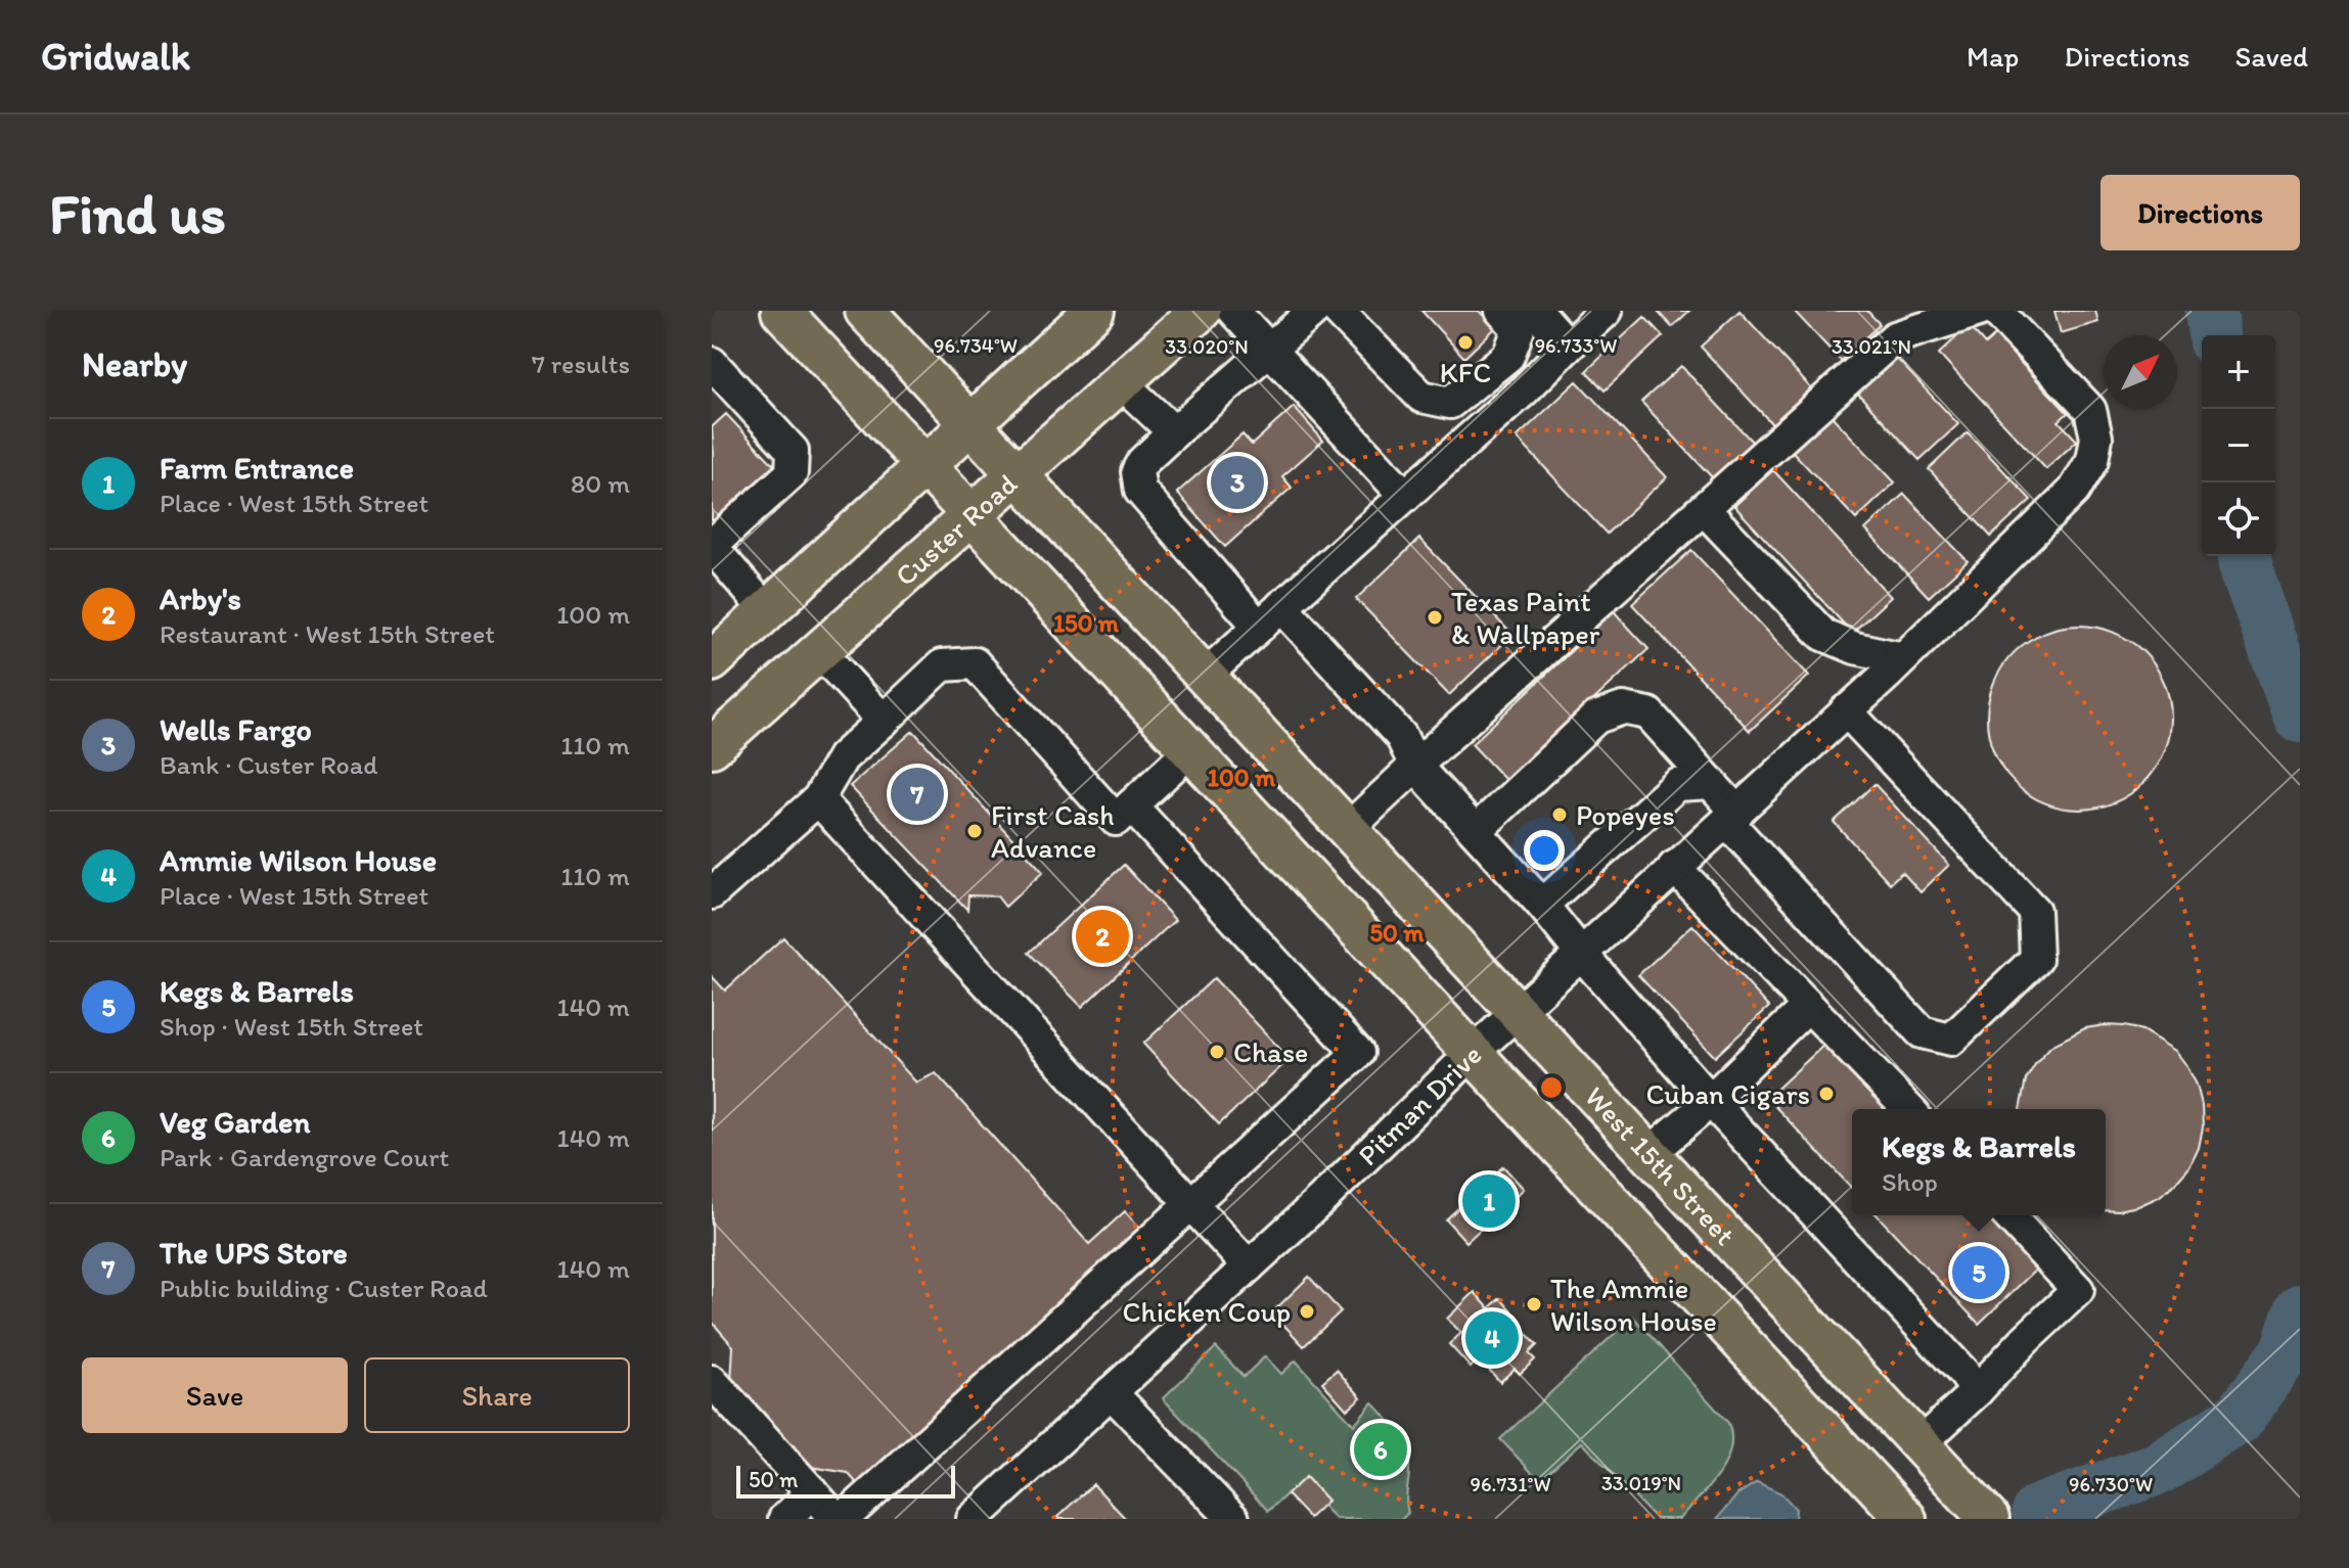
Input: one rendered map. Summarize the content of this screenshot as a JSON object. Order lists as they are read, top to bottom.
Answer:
{
  "streets": {
    "main road": ["Custer Road", "West 15th Street"],
    "street": ["Pitman Drive"]
  },
  "crossings": [
    ["Custer Road", "West 15th Street"],
    ["Pitman Drive", "West 15th Street"]
  ],
  "places": [
    "KFC",
    "Texas Paint & Wallpaper",
    "Popeyes",
    "First Cash Advance",
    "Chase",
    "Cuban Cigars",
    "The Ammie Wilson House",
    "Chicken Coup"
  ],
  "scale_bar": "50 m",
  "north": "top right",
  "page": {
    "header": "Gridwalk",
    "nav": ["Map", "Directions", "Saved"],
    "buttons": [
      "Directions",
      ["Save", "Share"]
    ],
    "title": "Find us",
    "heading": ["Nearby", "7 results"],
    "map_buttons": ["+", "−"],
    "list": [
      {
        "mark": "1",
        "name": "Farm Entrance",
        "note": "Place · West 15th Street",
        "value": "80 m"
      },
      {
        "mark": "2",
        "name": "Arby's",
        "note": "Restaurant · West 15th Street",
        "value": "100 m"
      },
      {
        "mark": "3",
        "name": "Wells Fargo",
        "note": "Bank · Custer Road",
        "value": "110 m"
      },
      {
        "mark": "4",
        "name": "Ammie Wilson House",
        "note": "Place · West 15th Street",
        "value": "110 m"
      },
      {
        "mark": "5",
        "name": "Kegs & Barrels",
        "note": "Shop · West 15th Street",
        "value": "140 m"
      },
      {
        "mark": "6",
        "name": "Veg Garden",
        "note": "Park · Gardengrove Court",
        "value": "140 m"
      },
      {
        "mark": "7",
        "name": "The UPS Store",
        "note": "Public building · Custer Road",
        "value": "140 m"
      }
    ],
    "pins": [
      "3",
      "7",
      "2",
      "1",
      "5",
      "4",
      "6"
    ],
    "popup": ["Kegs & Barrels", "Shop"],
    "scale": "50 m"
  },
  "coordinates": [
    "96.734°W",
    "96.733°W",
    "33.020°N",
    "33.021°N",
    "33.019°N",
    "96.731°W",
    "96.730°W"
  ],
  "rings": ["150 m", "100 m", "50 m"]
}
